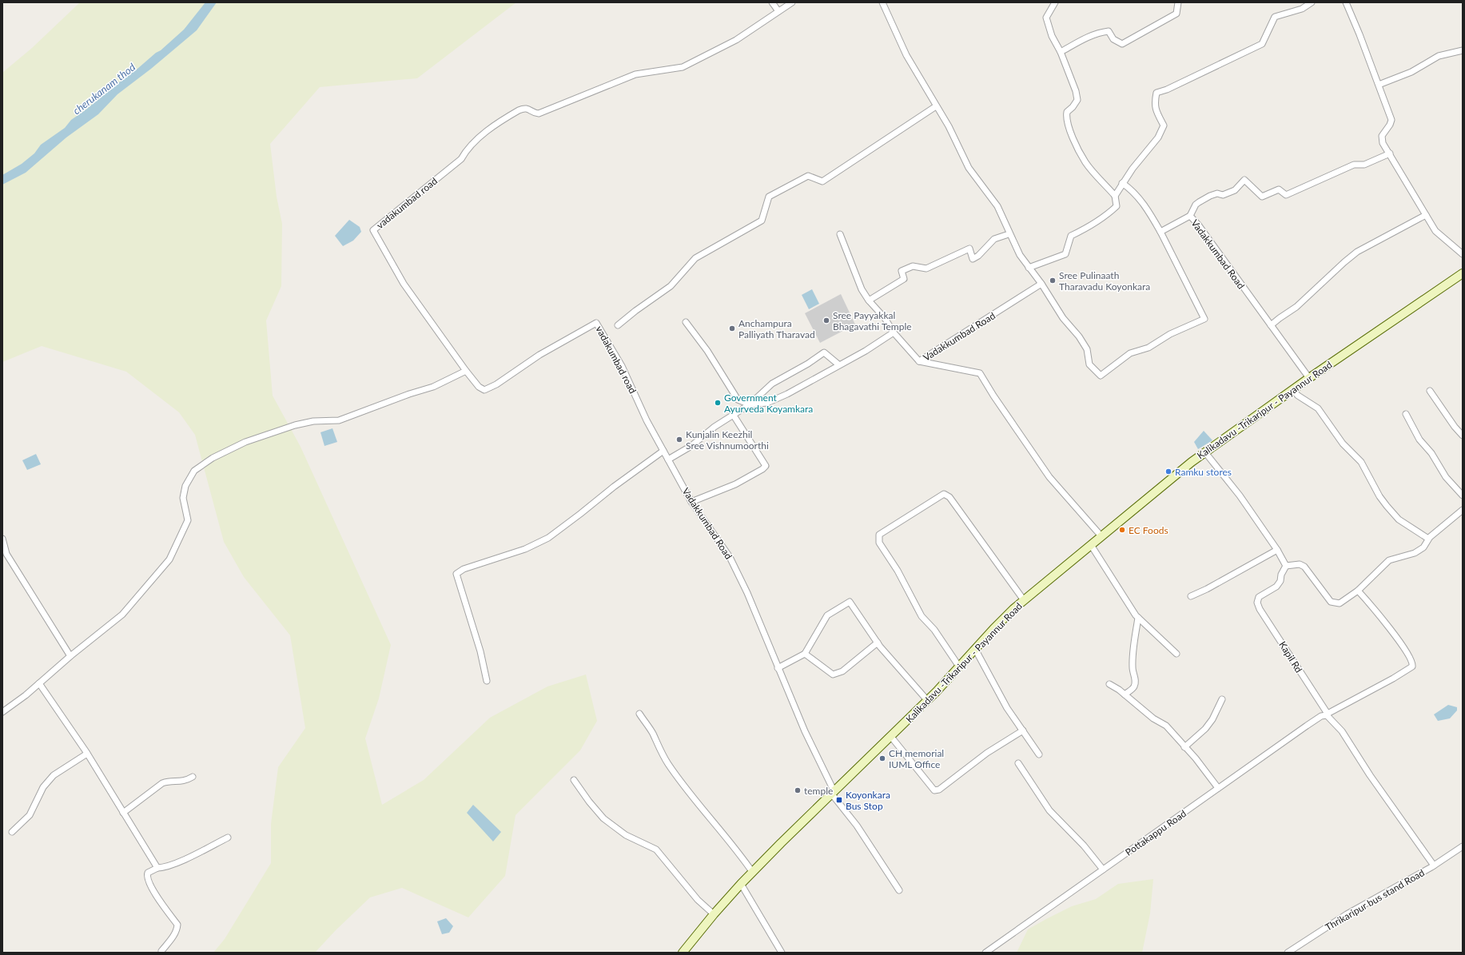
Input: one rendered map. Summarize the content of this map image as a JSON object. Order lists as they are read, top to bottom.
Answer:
{
  "streets": {
    "main road": ["Kalikadavu -Trikaripur - Payannur Road"],
    "street": [
      "vadakumbad road",
      "Vadakkumbad Road",
      "Kapil Rd",
      "Pottakappu Road",
      "Thrikaripur bus stand Road"
    ]
  },
  "crossings": [
    ["vadakumbad road", "Vadakkumbad Road"],
    ["Vadakkumbad Road", "Kalikadavu -Trikaripur - Payannur Road"],
    ["Kapil Rd", "Pottakappu Road"],
    ["Kapil Rd", "Thrikaripur bus stand Road"]
  ],
  "water": ["cherukanam thod"],
  "places": {
    "other": [
      "Sree Pulinaath Tharavadu Koyonkara",
      "Sree Payyakkal Bhagavathi Temple",
      "Anchampura Palliyath Tharavad",
      "Government Ayurveda Koyamkara",
      "Kunjalin Keezhil Sree Vishnumoorthi",
      "Ramku stores",
      "EC Foods",
      "CH memorial IUML Office",
      "temple"
    ],
    "transit": ["Koyonkara Bus Stop"]
  }
}
